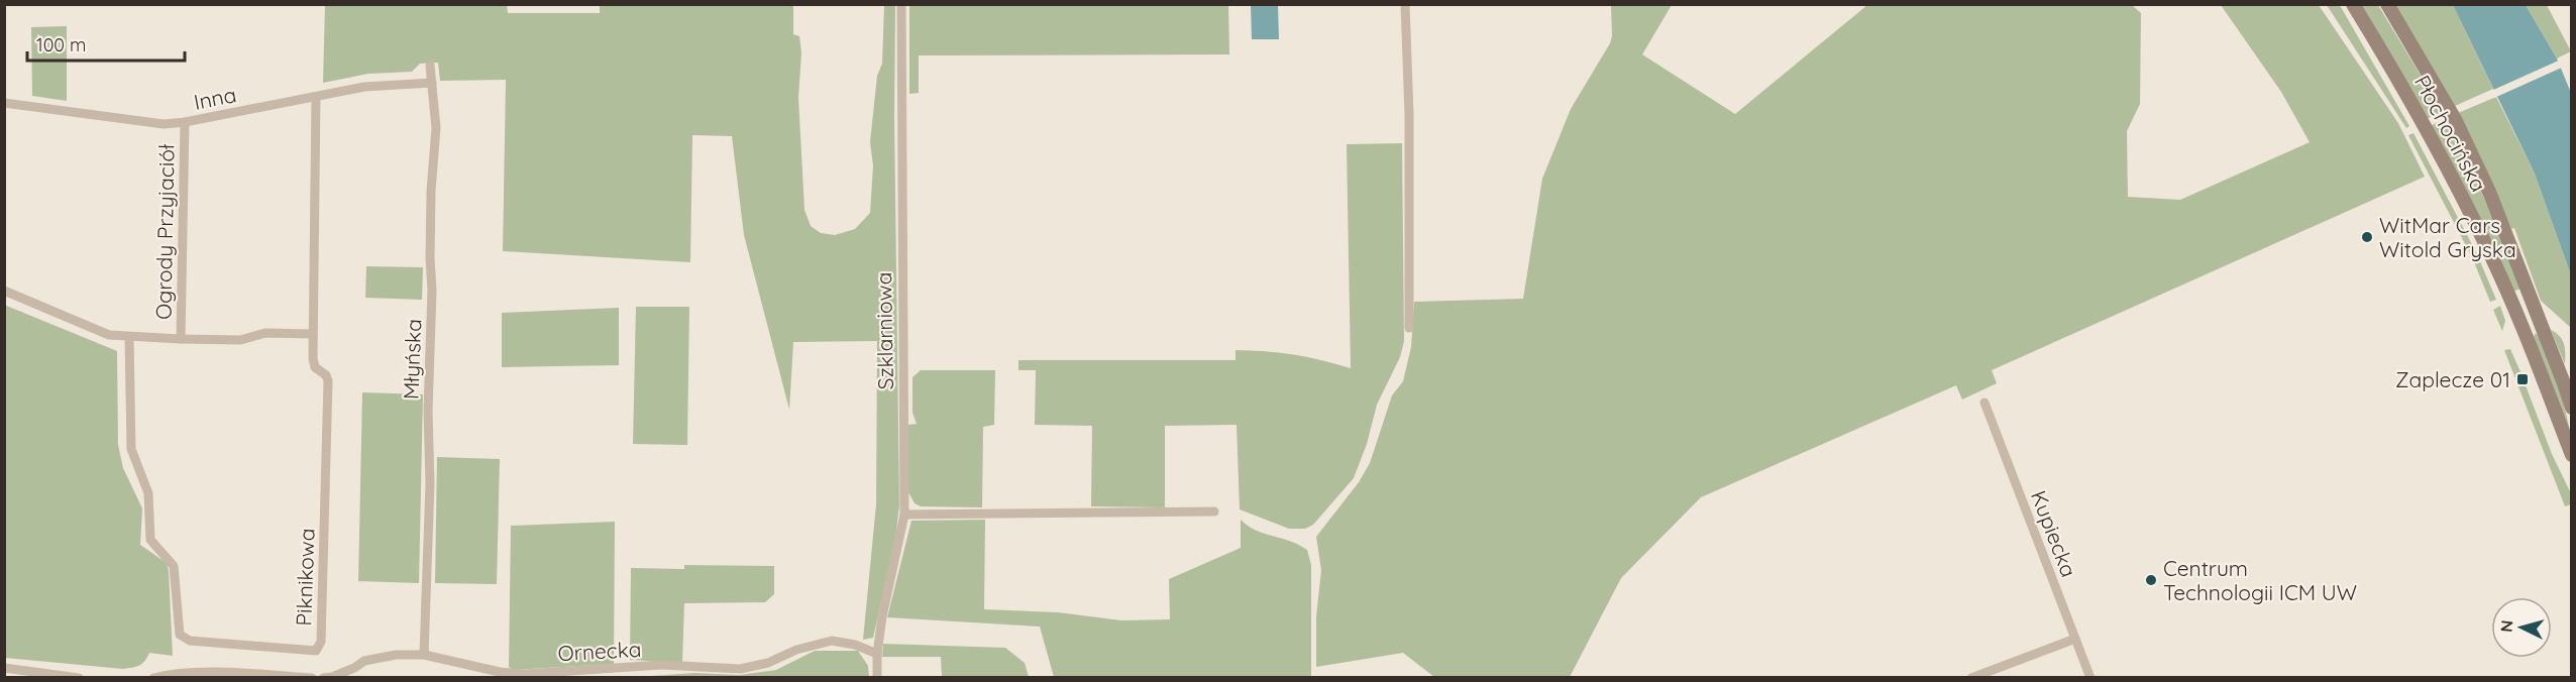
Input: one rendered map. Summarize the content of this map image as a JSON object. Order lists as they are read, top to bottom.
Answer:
{
  "streets": {
    "main road": ["Płochocińska"],
    "street": [
      "Inna",
      "Ogrody Przyjaciół",
      "Szklarniowa",
      "Młyńska",
      "Kupiecka",
      "Piknikowa",
      "Ornecka"
    ]
  },
  "crossings": [
    ["Inna", "Ogrody Przyjaciół"],
    ["Inna", "Młyńska"],
    ["Inna", "Piknikowa"],
    ["Ogrody Przyjaciół", "Piknikowa"],
    ["Szklarniowa", "Ornecka"],
    ["Młyńska", "Ornecka"]
  ],
  "places": {
    "other": ["WitMar Cars Witold Gryska", "Centrum Technologii ICM UW"],
    "transit": ["Zaplecze 01"]
  },
  "scale_bar": "100 m",
  "north": "left"
}
